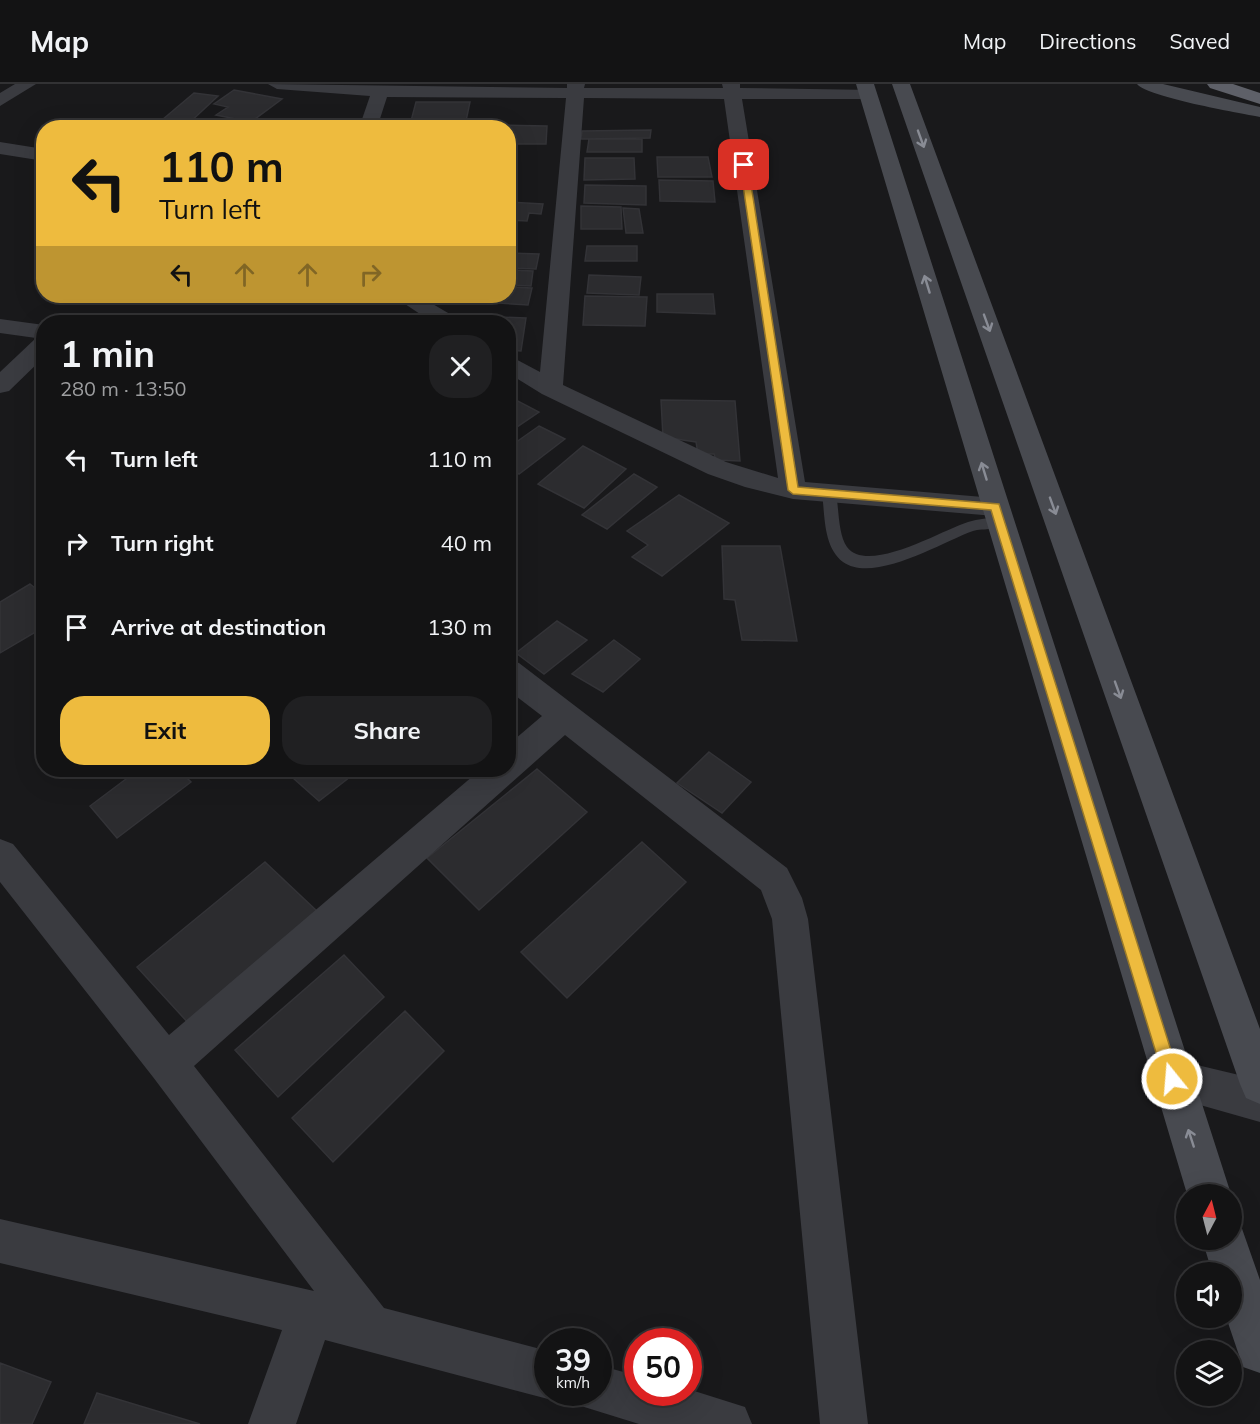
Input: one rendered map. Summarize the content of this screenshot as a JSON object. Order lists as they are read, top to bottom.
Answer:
{
  "north": "top",
  "page": {
    "header": "Map",
    "nav": ["Map", "Directions", "Saved"],
    "turn": ["110 m", "Turn left"],
    "heading": ["1 min", "280 m · 13:50"],
    "list": [
      {
        "name": "Turn left",
        "value": "110 m"
      },
      {
        "name": "Turn right",
        "value": "40 m"
      },
      {
        "name": "Arrive at destination",
        "value": "130 m"
      }
    ],
    "buttons": ["Exit", "Share"],
    "speed": "39 km/h",
    "limit": "50"
  }
}
